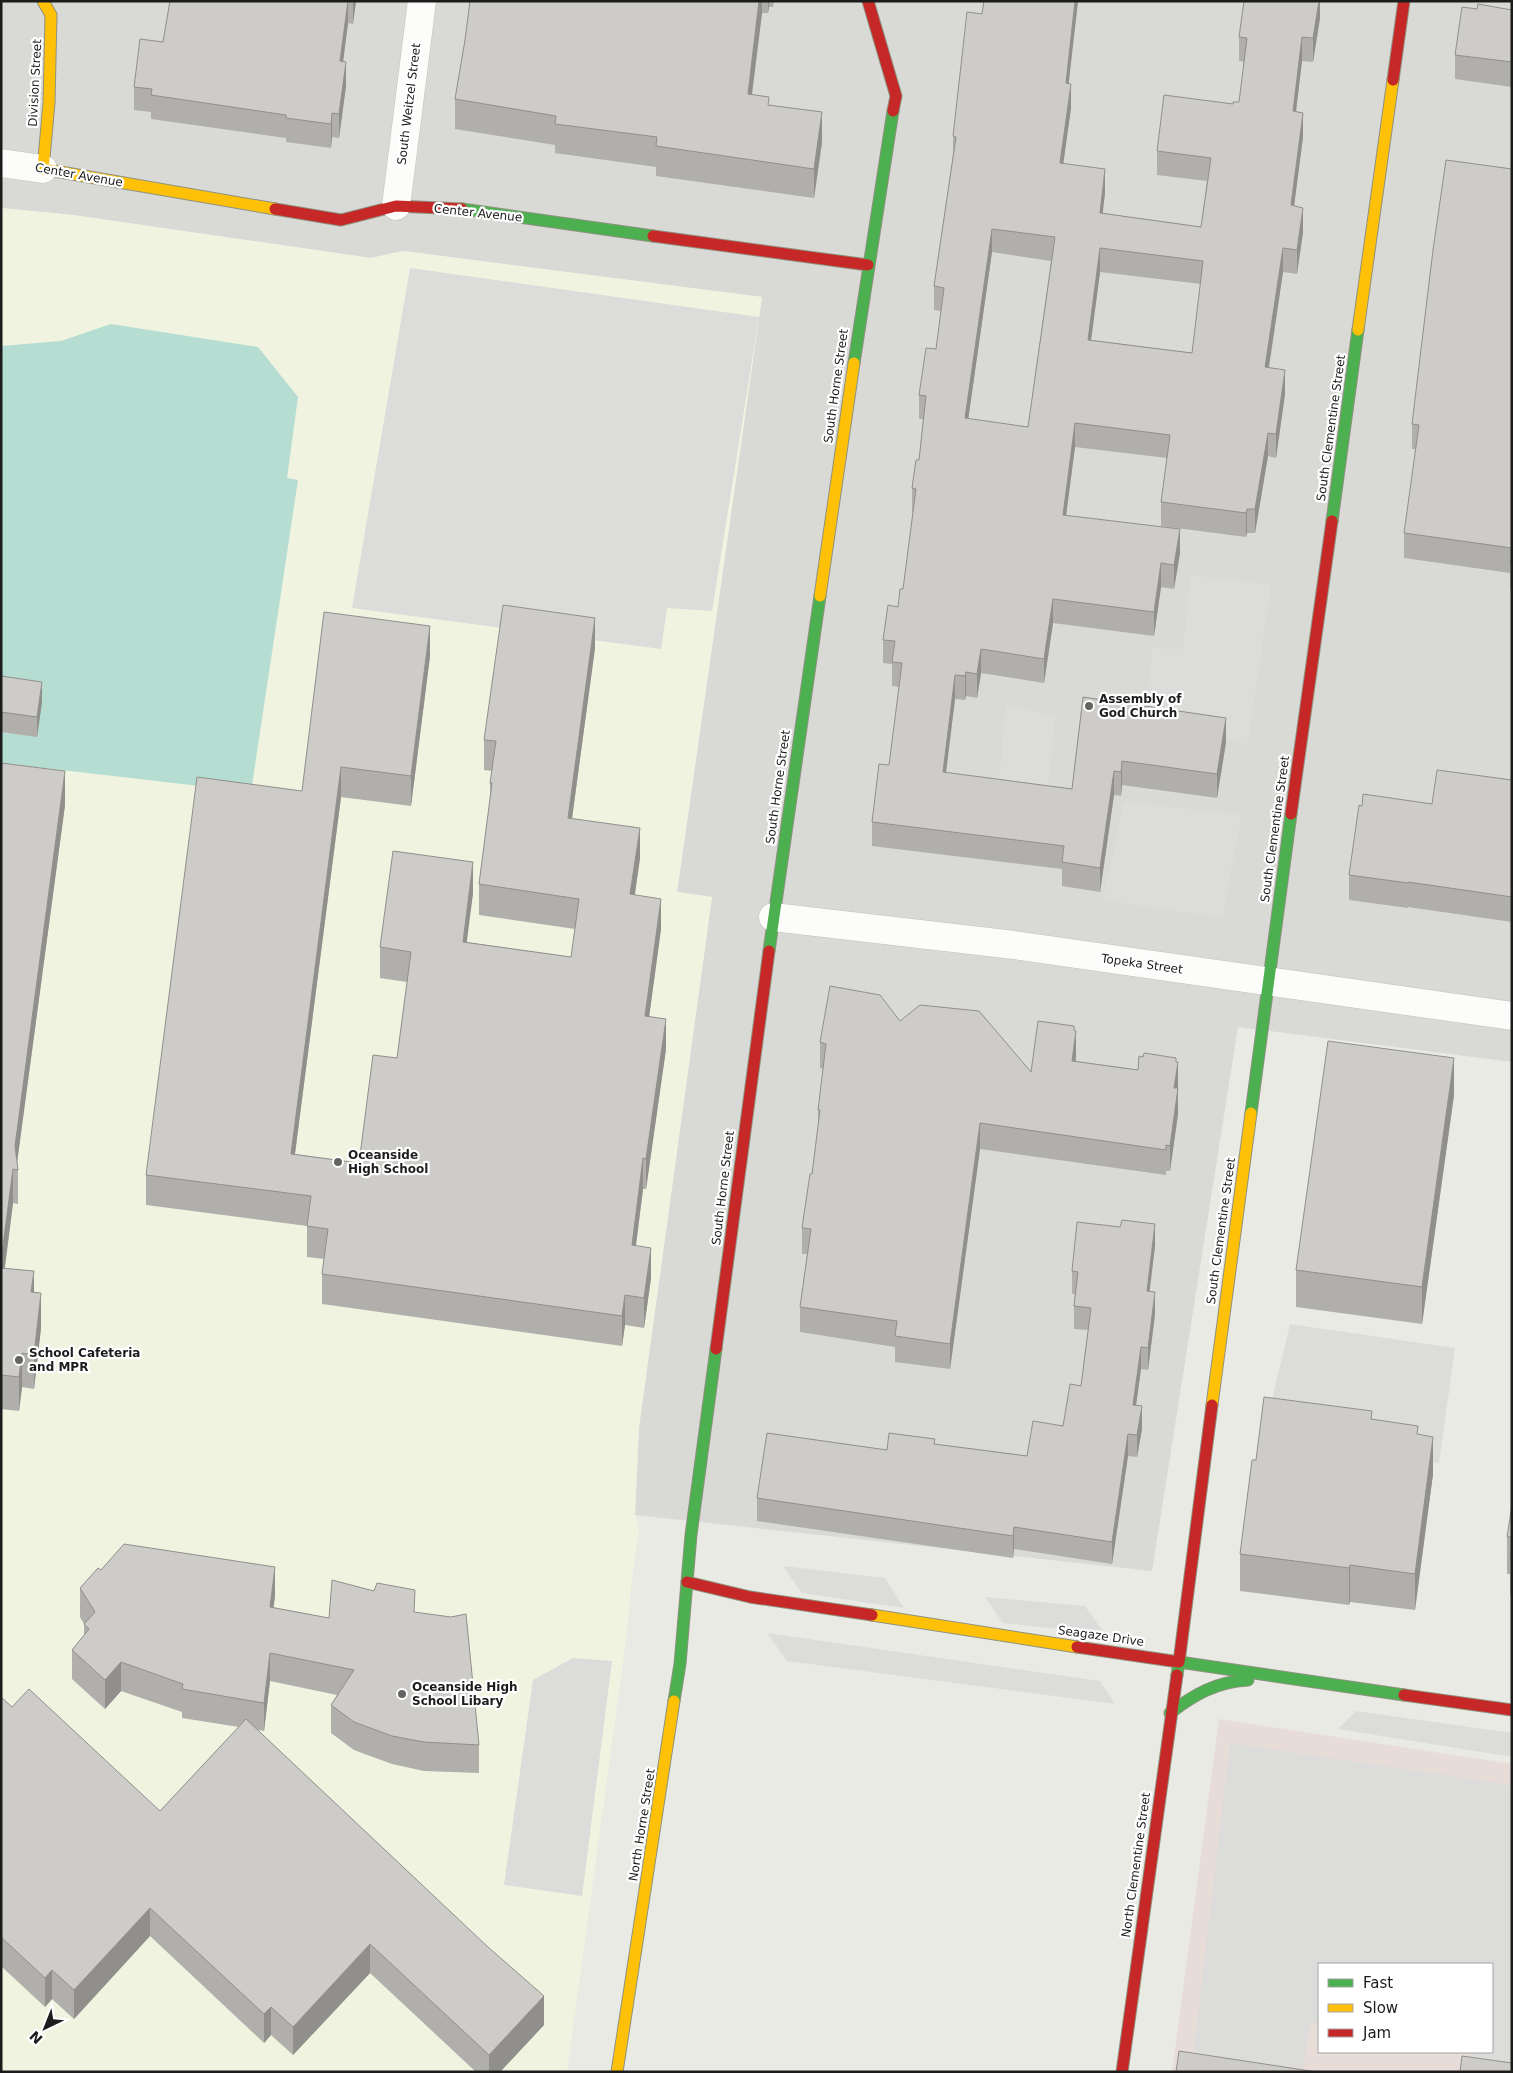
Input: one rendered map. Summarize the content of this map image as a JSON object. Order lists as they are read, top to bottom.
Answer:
{
  "streets": {
    "street": [
      "Division Street",
      "South Weitzel Street",
      "Center Avenue",
      "South Horne Street",
      "South Clementine Street",
      "Topeka Street",
      "Seagaze Drive",
      "North Horne Street",
      "North Clementine Street"
    ]
  },
  "crossings": [
    ["Division Street", "Center Avenue"],
    ["South Weitzel Street", "Center Avenue"],
    ["Center Avenue", "South Horne Street"],
    ["South Horne Street", "Topeka Street"],
    ["South Horne Street", "Seagaze Drive"],
    ["South Horne Street", "North Horne Street"],
    ["South Clementine Street", "Topeka Street"],
    ["South Clementine Street", "Seagaze Drive"],
    ["South Clementine Street", "North Clementine Street"],
    ["Seagaze Drive", "North Horne Street"],
    ["Seagaze Drive", "North Clementine Street"]
  ],
  "places": [
    "Assembly of God Church",
    "Oceanside High School",
    "School Cafeteria and MPR",
    "Oceanside High School Libary"
  ],
  "legend": ["Fast", "Slow", "Jam"],
  "north": "bottom left"
}
